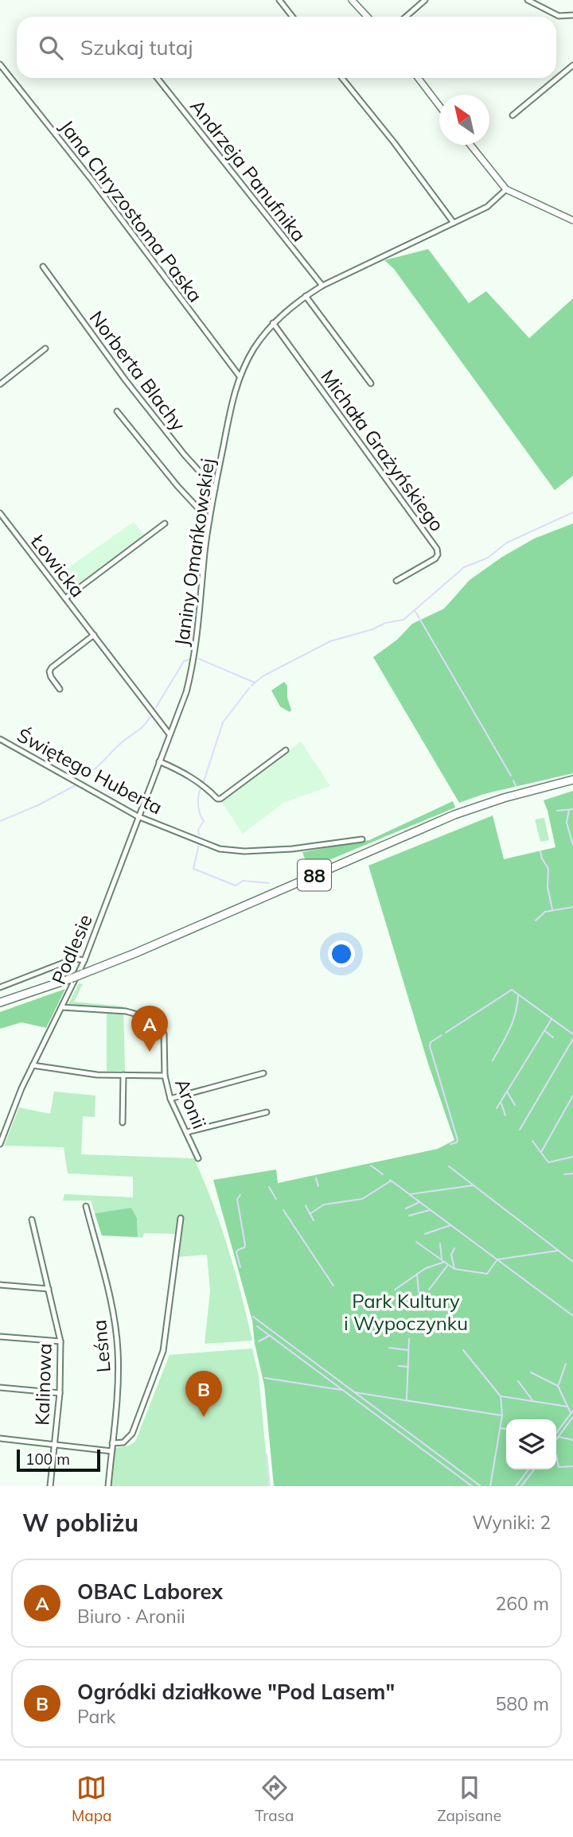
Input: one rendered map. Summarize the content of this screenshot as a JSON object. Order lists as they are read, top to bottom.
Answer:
{
  "streets": {
    "main road": ["88"],
    "street": [
      "Andrzeja Panufnika",
      "Jana Chryzostoma Paska",
      "Norberta Blachy",
      "Michała Grażyńskiego",
      "Janiny Omańkowskiej",
      "Łowicka",
      "Świętego Huberta",
      "Podlesie",
      "Aronii",
      "Leśna",
      "Kalinowa"
    ]
  },
  "crossings": [
    ["Andrzeja Panufnika", "Janiny Omańkowskiej"],
    ["Jana Chryzostoma Paska", "Janiny Omańkowskiej"],
    ["Norberta Blachy", "Janiny Omańkowskiej"],
    ["Michała Grażyńskiego", "Janiny Omańkowskiej"],
    ["Janiny Omańkowskiej", "Łowicka"],
    ["Janiny Omańkowskiej", "Podlesie"],
    ["Świętego Huberta", "Podlesie"],
    ["Podlesie", "Aronii"]
  ],
  "parks": ["Park Kultury i Wypoczynku"],
  "scale_bar": "100 m",
  "north": "top left",
  "page": {
    "search": "Szukaj tutaj",
    "pins": ["A", "B"],
    "scale": "100 m",
    "heading": ["W pobliżu", "Wyniki: 2"],
    "list": [
      {
        "mark": "A",
        "name": "OBAC Laborex",
        "note": "Biuro · Aronii",
        "value": "260 m"
      },
      {
        "mark": "B",
        "name": "Ogródki działkowe \"Pod Lasem\"",
        "note": "Park",
        "value": "580 m"
      }
    ],
    "nav": ["Mapa", "Trasa", "Zapisane"]
  }
}
